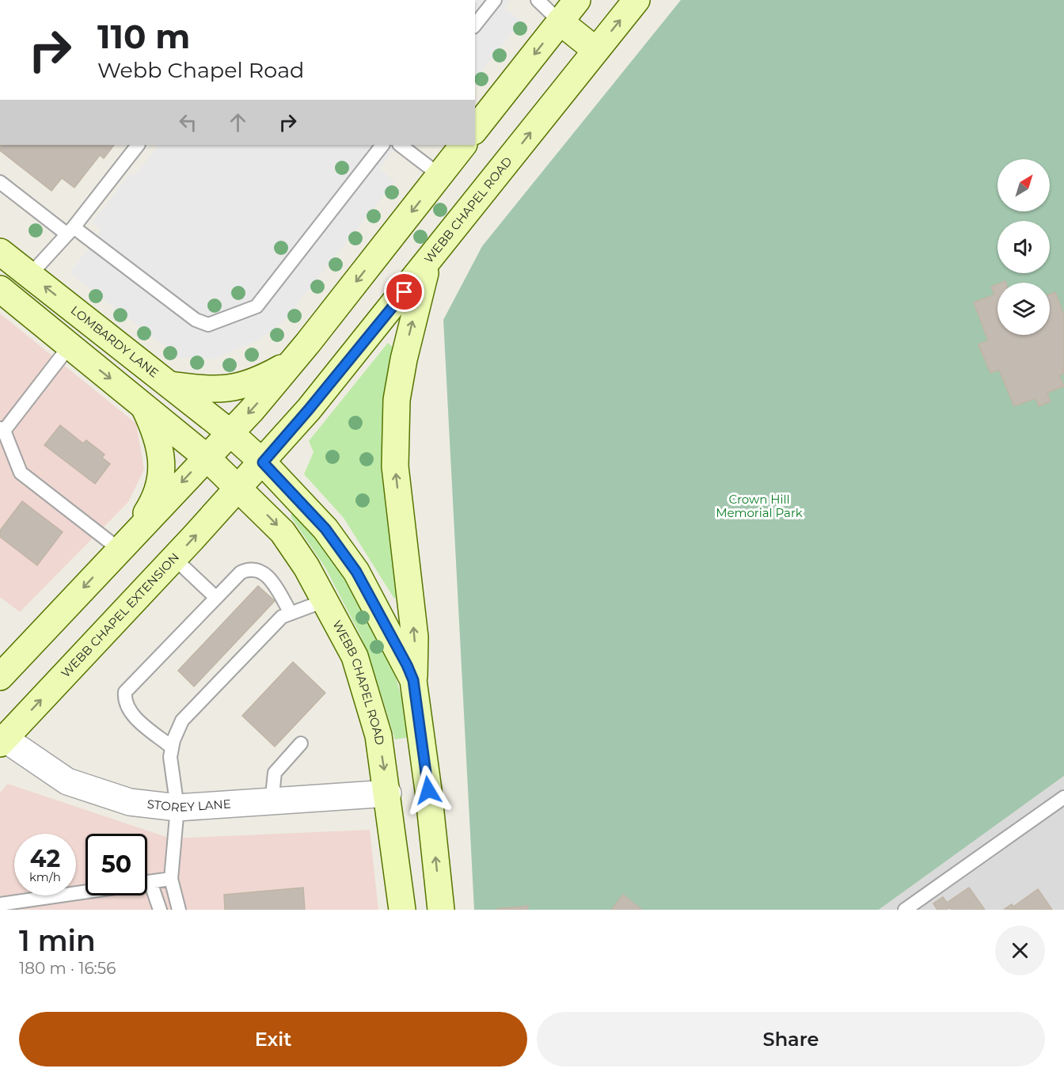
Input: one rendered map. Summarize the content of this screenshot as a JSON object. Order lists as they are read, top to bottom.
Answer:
{
  "streets": {
    "main road": ["WEBB CHAPEL ROAD", "LOMBARDY LANE", "WEBB CHAPEL EXTENSION"],
    "street": ["STOREY LANE"]
  },
  "crossings": [
    ["WEBB CHAPEL ROAD", "WEBB CHAPEL EXTENSION"],
    ["WEBB CHAPEL ROAD", "STOREY LANE"],
    ["WEBB CHAPEL EXTENSION", "STOREY LANE"]
  ],
  "parks": ["Crown Hill Memorial Park"],
  "north": "top right",
  "page": {
    "turn": ["110 m", "Webb Chapel Road"],
    "speed": "42 km/h",
    "limit": "50",
    "heading": ["1 min", "180 m · 16:56"],
    "buttons": ["Exit", "Share"]
  }
}
